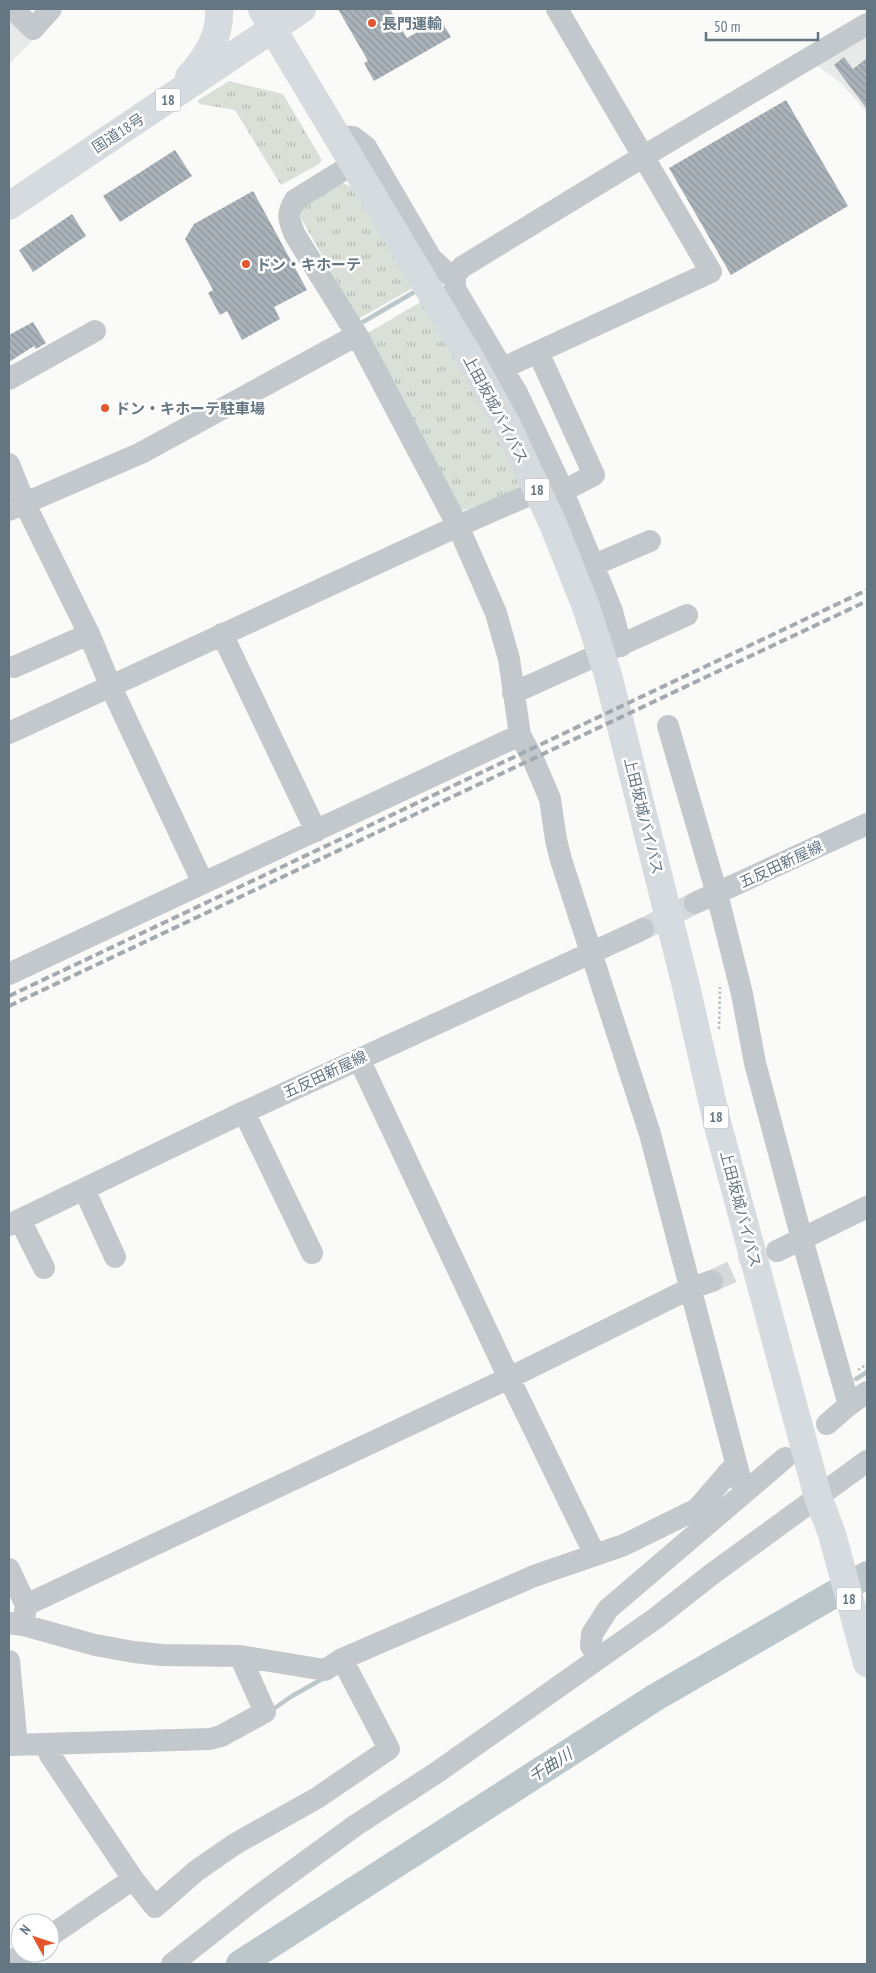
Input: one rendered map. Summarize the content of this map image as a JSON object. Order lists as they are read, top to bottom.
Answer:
{
  "streets": {
    "highway": ["18", "国道18号", "上田坂城バイパス"],
    "street": ["五反田新屋線"]
  },
  "crossings": [
    ["国道18号", "上田坂城バイパス"]
  ],
  "water": ["千曲川"],
  "places": ["長門運輸", "ドン・キホーテ", "ドン・キホーテ駐車場"],
  "scale_bar": "50 m",
  "north": "top left"
}
